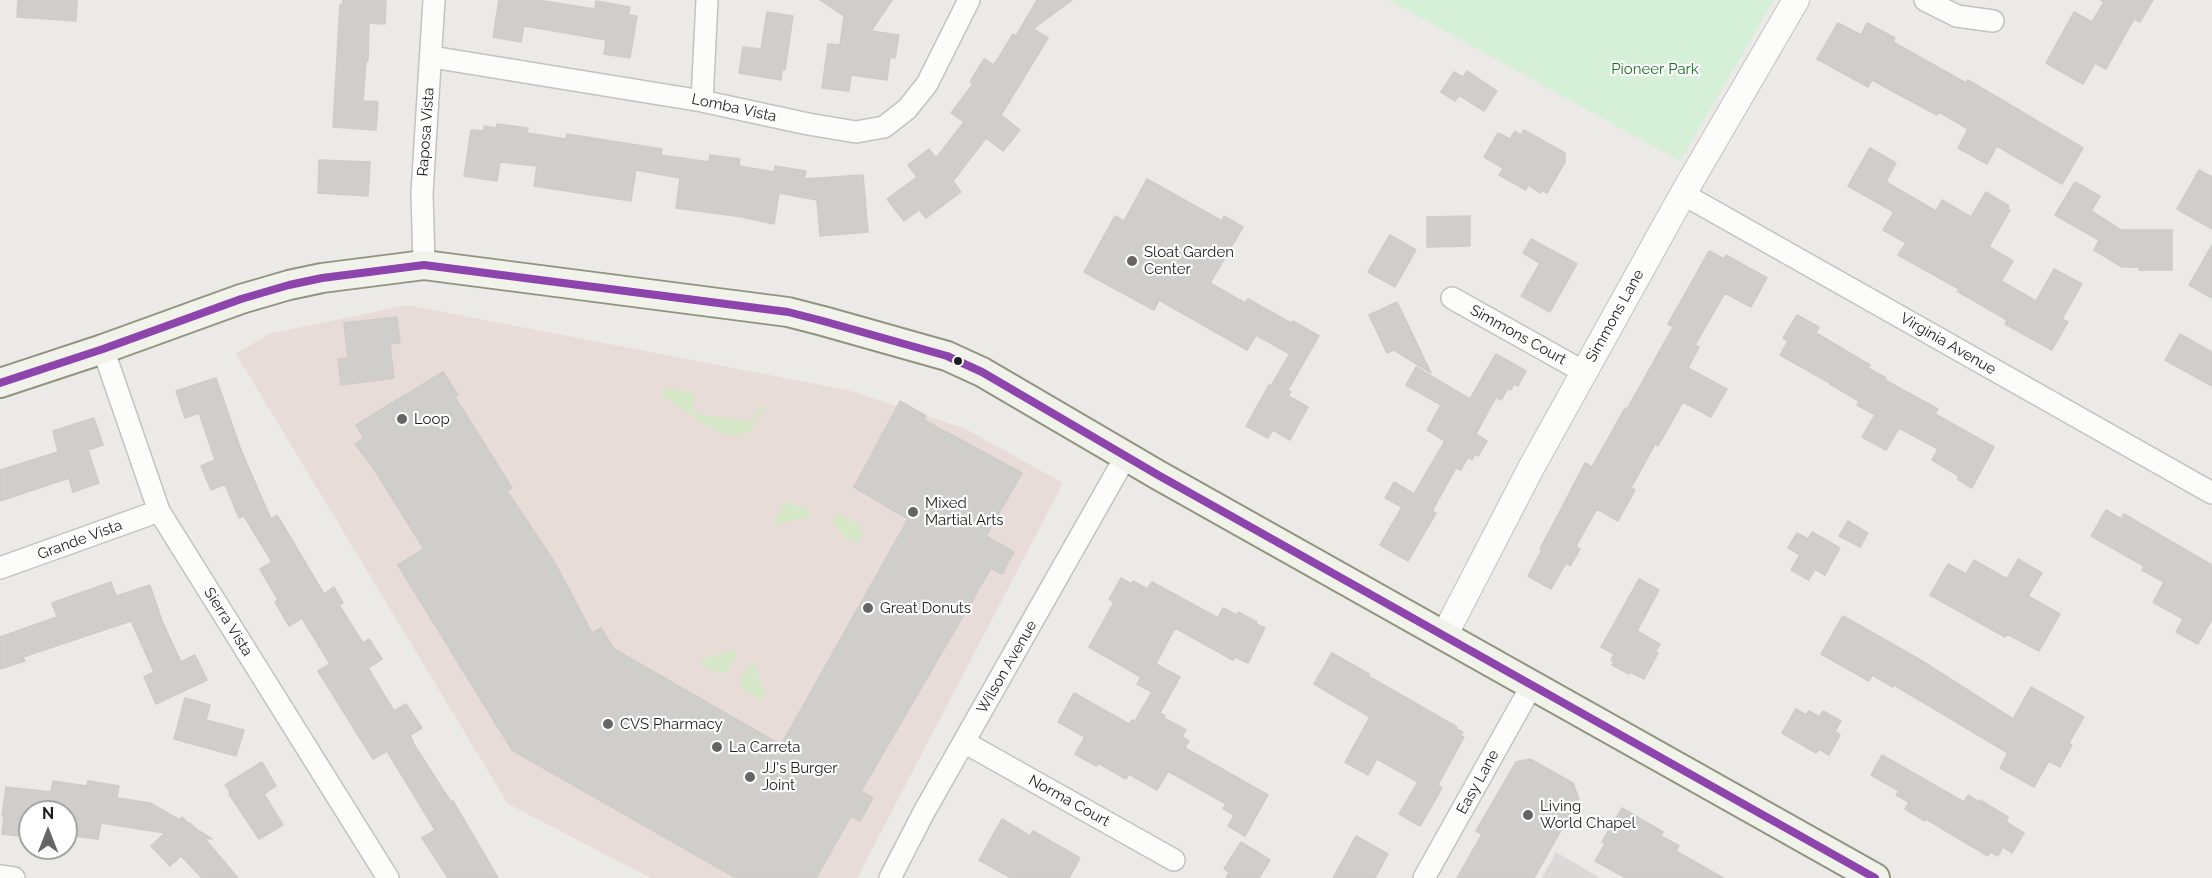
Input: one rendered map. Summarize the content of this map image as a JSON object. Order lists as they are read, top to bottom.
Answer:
{
  "streets": {
    "street": [
      "Lomba Vista",
      "Raposa Vista",
      "Simmons Lane",
      "Simmons Court",
      "Virginia Avenue",
      "Grande Vista",
      "Sierra Vista",
      "Wilson Avenue",
      "Easy Lane",
      "Norma Court"
    ]
  },
  "crossings": [
    ["Lomba Vista", "Raposa Vista"],
    ["Simmons Lane", "Simmons Court"],
    ["Simmons Lane", "Virginia Avenue"],
    ["Grande Vista", "Sierra Vista"],
    ["Wilson Avenue", "Norma Court"]
  ],
  "parks": ["Pioneer Park"],
  "places": [
    "Sloat Garden Center",
    "Loop",
    "Mixed Martial Arts",
    "Great Donuts",
    "CVS Pharmacy",
    "La Carreta",
    "JJ's Burger Joint",
    "Living World Chapel"
  ],
  "north": "top"
}
